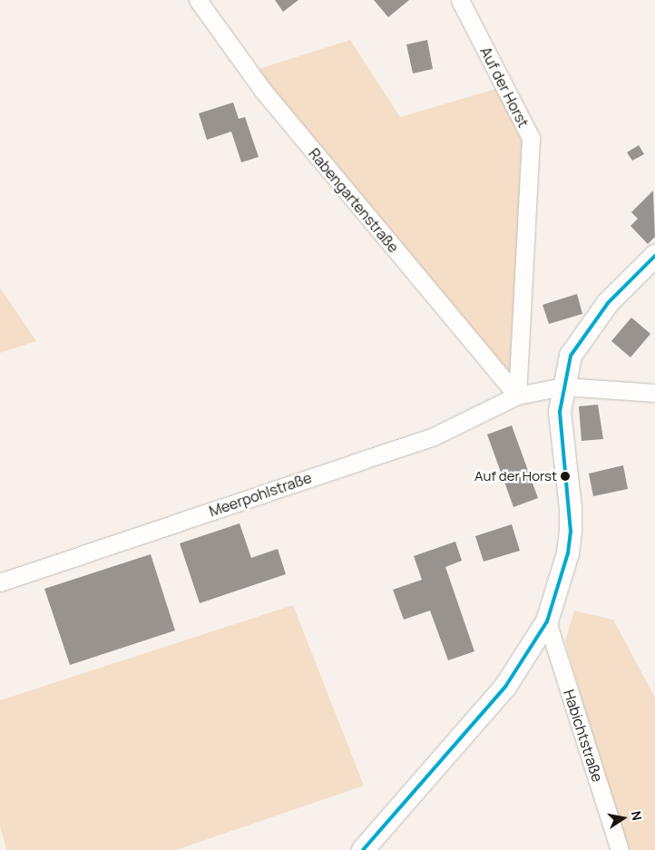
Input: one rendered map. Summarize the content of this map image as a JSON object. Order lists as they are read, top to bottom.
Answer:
{
  "streets": {
    "street": [
      "Auf der Horst",
      "Rabengartenstraße",
      "Meerpohlstraße",
      "Habichtstraße"
    ]
  },
  "crossings": [
    ["Auf der Horst", "Rabengartenstraße"],
    ["Auf der Horst", "Meerpohlstraße"],
    ["Rabengartenstraße", "Meerpohlstraße"]
  ],
  "places": ["Auf der Horst"],
  "north": "right"
}
